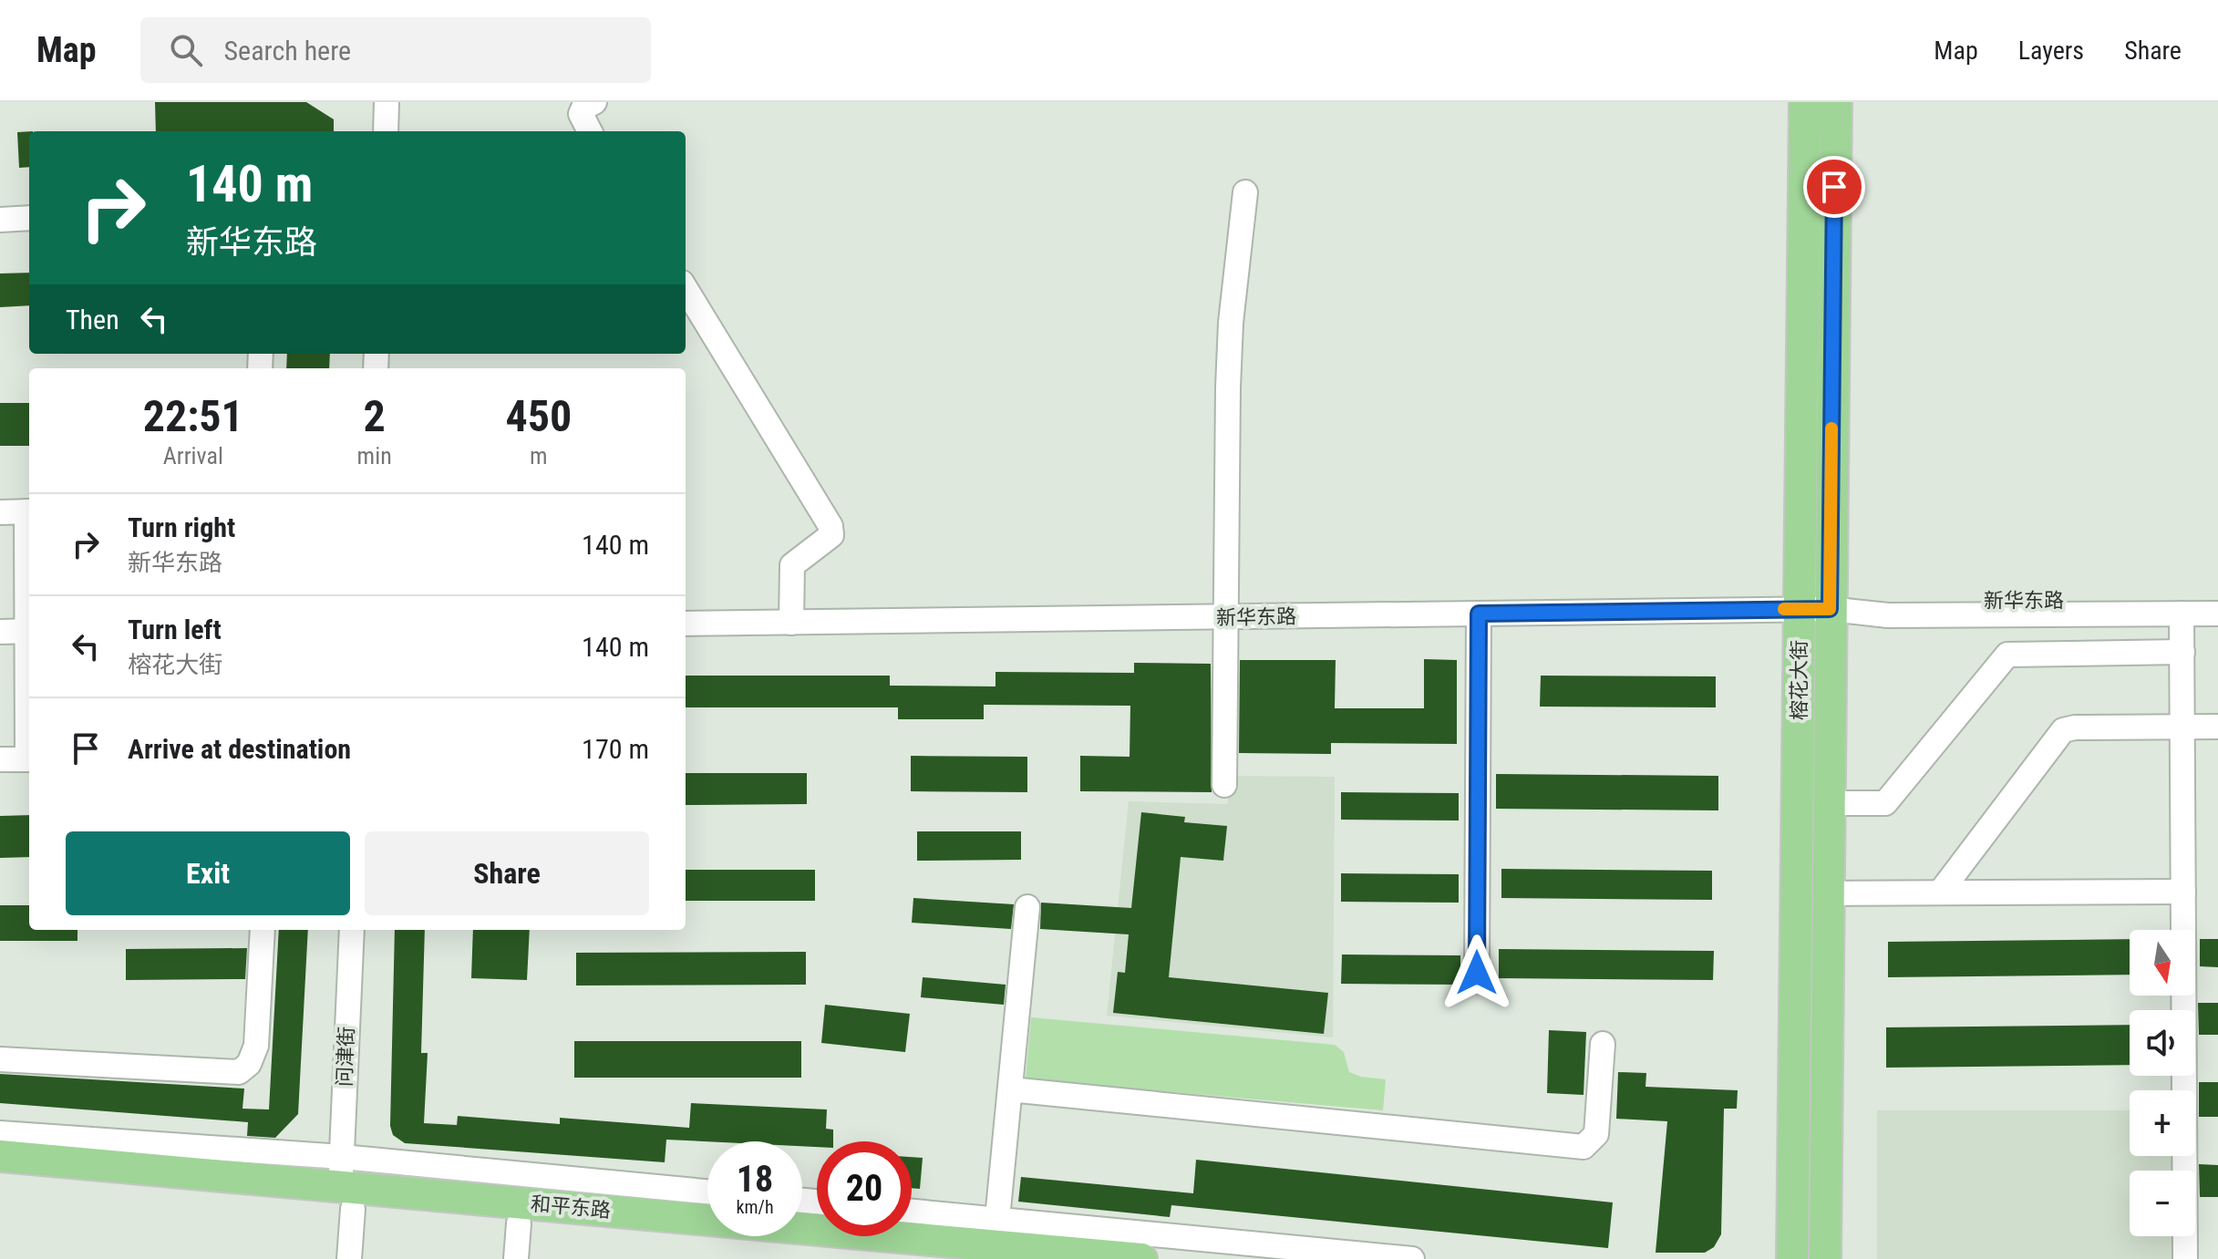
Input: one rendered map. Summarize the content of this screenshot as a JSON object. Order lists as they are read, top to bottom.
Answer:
{
  "streets": {
    "main road": ["榕花大街", "和平东路"],
    "street": ["新华东路", "问津街"]
  },
  "crossings": [
    ["新华东路", "榕花大街"],
    ["问津街", "和平东路"]
  ],
  "north": "bottom",
  "page": {
    "header": "Map",
    "search": "Search here",
    "nav": ["Map", "Layers", "Share"],
    "turn": ["140 m", "新华东路"],
    "then": "Then",
    "eta": [
      "22:51",
      "Arrival",
      "2",
      "min",
      "450",
      "m"
    ],
    "list": [
      {
        "name": "Turn right",
        "note": "新华东路",
        "value": "140 m"
      },
      {
        "name": "Turn left",
        "note": "榕花大街",
        "value": "140 m"
      },
      {
        "name": "Arrive at destination",
        "value": "170 m"
      }
    ],
    "buttons": ["Exit", "Share"],
    "map_buttons": ["+", "−"],
    "speed": "18 km/h",
    "limit": "20"
  }
}
